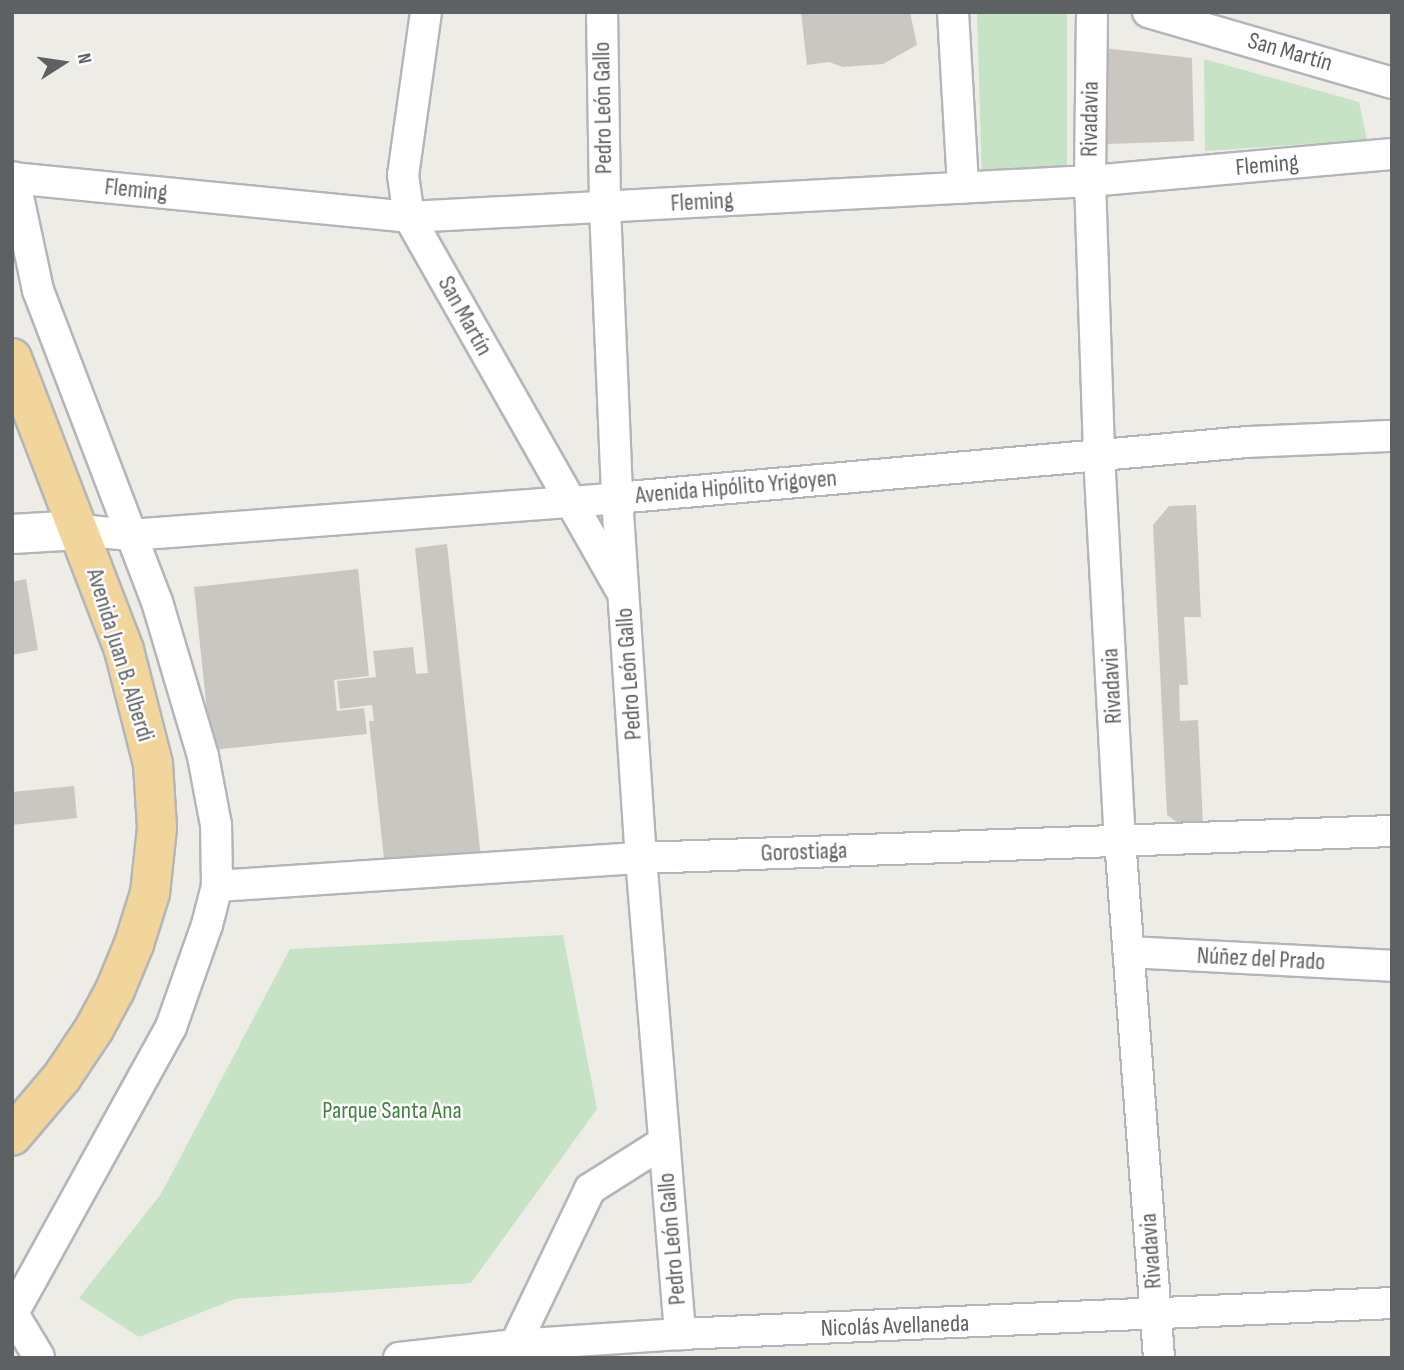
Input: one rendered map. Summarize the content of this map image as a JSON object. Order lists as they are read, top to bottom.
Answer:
{
  "streets": {
    "highway": ["Avenida Juan B. Alberdi"],
    "street": [
      "San Martín",
      "Pedro León Gallo",
      "Rivadavia",
      "Fleming",
      "Avenida Hipólito Yrigoyen",
      "Gorostiaga",
      "Núñez del Prado",
      "Nicolás Avellaneda"
    ]
  },
  "crossings": [
    ["San Martín", "Pedro León Gallo"],
    ["San Martín", "Fleming"],
    ["San Martín", "Avenida Hipólito Yrigoyen"],
    ["Pedro León Gallo", "Fleming"],
    ["Pedro León Gallo", "Avenida Hipólito Yrigoyen"],
    ["Pedro León Gallo", "Gorostiaga"],
    ["Pedro León Gallo", "Nicolás Avellaneda"],
    ["Rivadavia", "Fleming"],
    ["Rivadavia", "Avenida Hipólito Yrigoyen"],
    ["Rivadavia", "Gorostiaga"],
    ["Rivadavia", "Núñez del Prado"],
    ["Rivadavia", "Nicolás Avellaneda"],
    ["Avenida Hipólito Yrigoyen", "Avenida Juan B. Alberdi"]
  ],
  "parks": ["Parque Santa Ana"],
  "north": "right"
}
